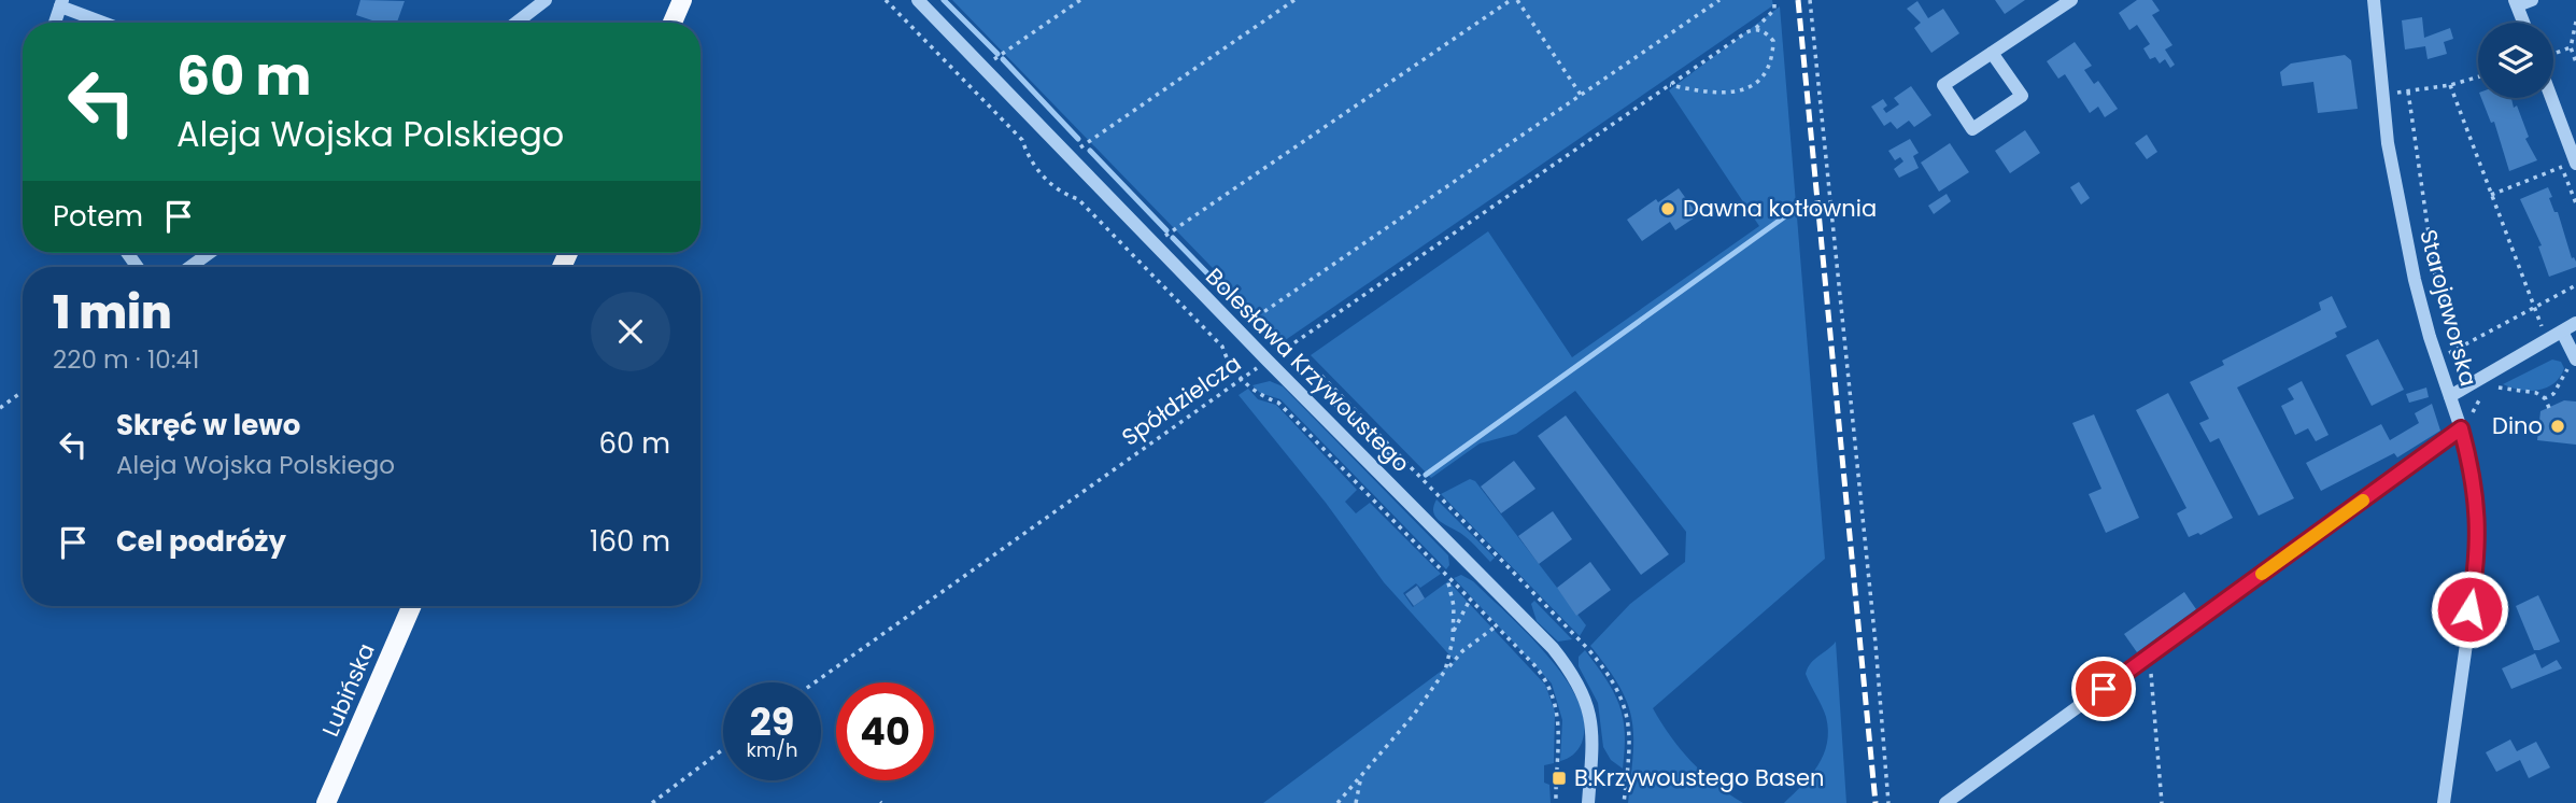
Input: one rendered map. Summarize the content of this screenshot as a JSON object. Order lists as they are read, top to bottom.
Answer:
{
  "streets": {
    "main road": ["Lubińska"],
    "street": ["Starojaworska", "Bolesława Krzywoustego"],
    "path": ["Spółdzielcza"]
  },
  "crossings": [
    ["Bolesława Krzywoustego", "Spółdzielcza"]
  ],
  "places": {
    "other": ["Dawna kotłownia", "Dino"],
    "transit": ["B.Krzywoustego Basen"]
  },
  "page": {
    "turn": ["60 m", "Aleja Wojska Polskiego"],
    "then": "Potem",
    "heading": ["1 min", "220 m · 10:41"],
    "list": [
      {
        "name": "Skręć w lewo",
        "note": "Aleja Wojska Polskiego",
        "value": "60 m"
      },
      {
        "name": "Cel podróży",
        "value": "160 m"
      }
    ],
    "speed": "29 km/h",
    "limit": "40"
  }
}
